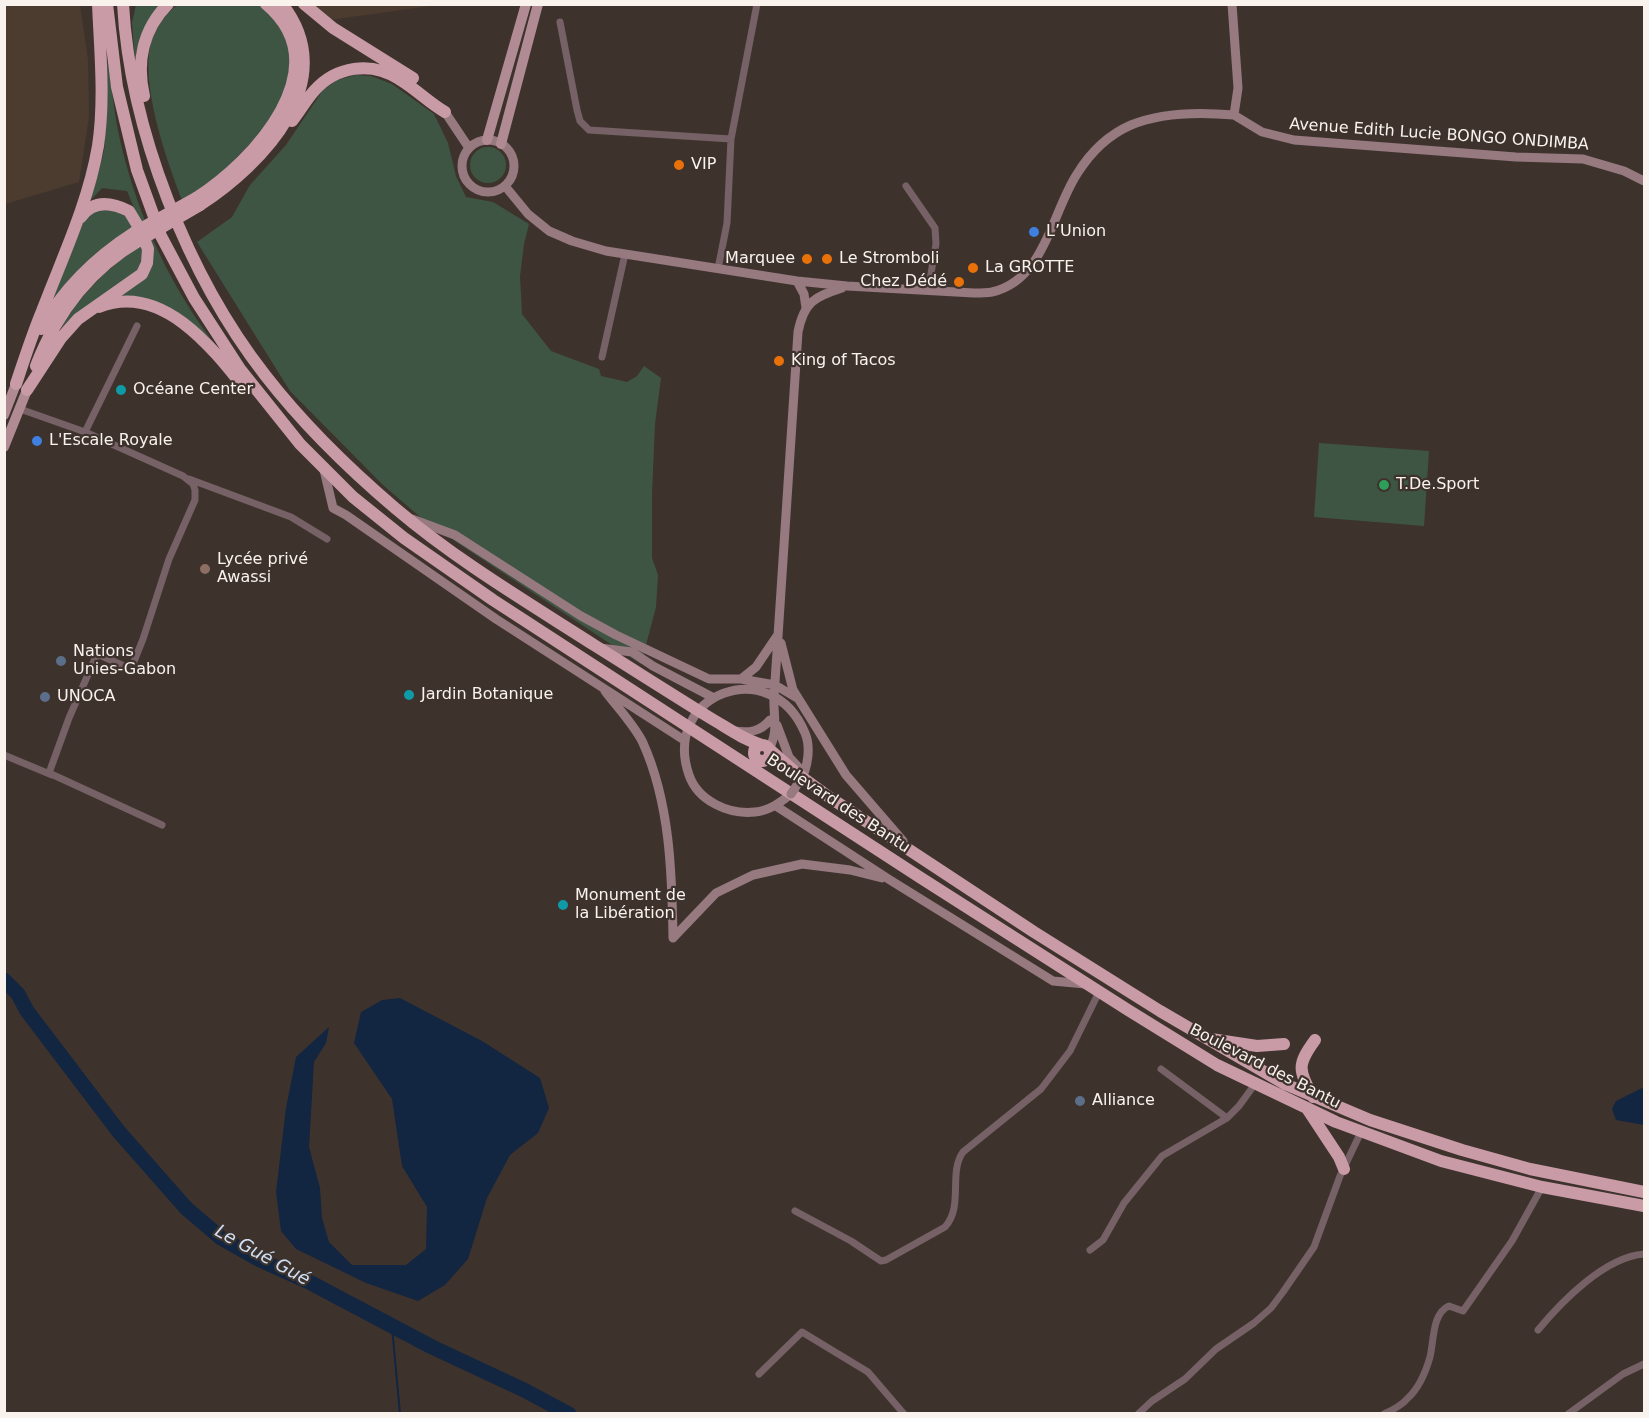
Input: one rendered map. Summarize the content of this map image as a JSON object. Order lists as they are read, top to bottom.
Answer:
{
  "streets": {
    "highway": ["Boulevard des Bantu"],
    "main road": ["Avenue Edith Lucie BONGO ONDIMBA"]
  },
  "water": ["Le Gué Gué"],
  "places": [
    "VIP",
    "L’Union",
    "Marquee",
    "Le Stromboli",
    "La GROTTE",
    "Chez Dédé",
    "King of Tacos",
    "Océane Center",
    "L'Escale Royale",
    "T.De.Sport",
    "Lycée privé Awassi",
    "Nations Unies-Gabon",
    "Jardin Botanique",
    "UNOCA",
    "Monument de la Libération",
    "Alliance"
  ]
}
